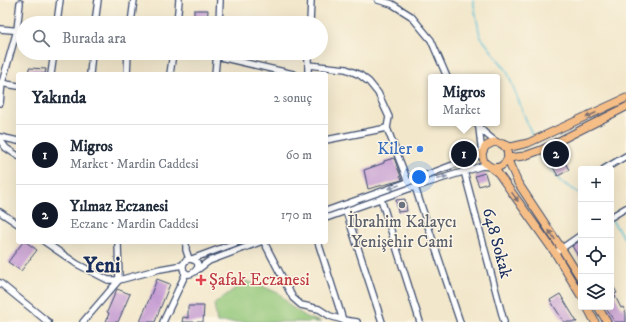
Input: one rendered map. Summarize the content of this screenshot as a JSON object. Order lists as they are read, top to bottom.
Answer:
{
  "streets": {
    "street": ["648 Sokak"]
  },
  "districts": ["Yeni"],
  "places": {
    "other": ["Kiler", "İbrahim Kalaycı Yenişehir Cami"],
    "health": ["Şafak Eczanesi"]
  },
  "page": {
    "search": "Burada ara",
    "heading": ["Yakında", "2 sonuç"],
    "popup": ["Migros", "Market"],
    "list": [
      {
        "mark": "1",
        "name": "Migros",
        "note": "Market · Mardin Caddesi",
        "value": "60 m"
      },
      {
        "mark": "2",
        "name": "Yılmaz Eczanesi",
        "note": "Eczane · Mardin Caddesi",
        "value": "170 m"
      }
    ],
    "pins": ["1", "2"],
    "map_buttons": ["+", "−"]
  }
}
